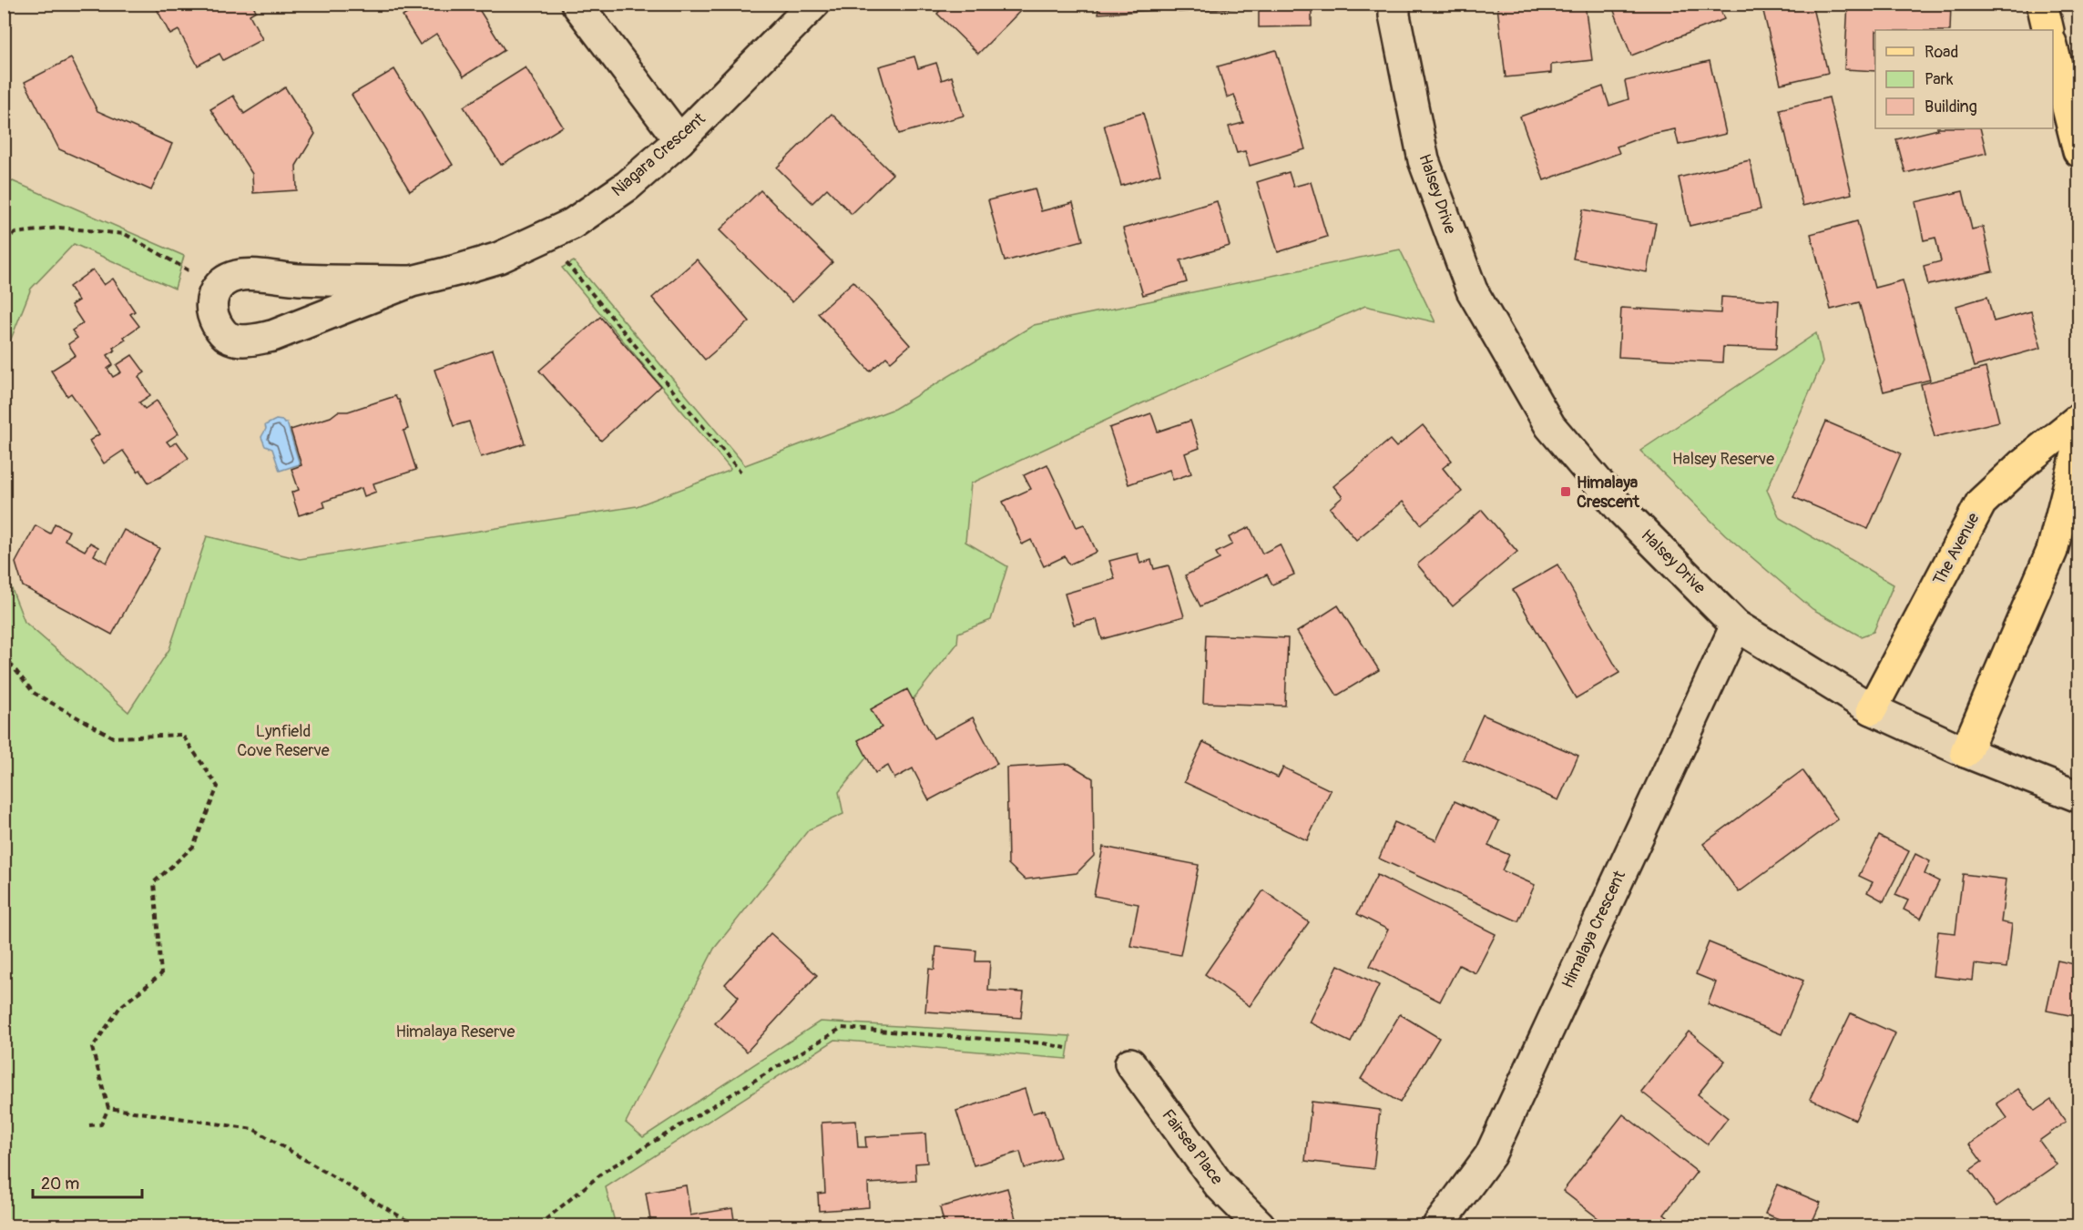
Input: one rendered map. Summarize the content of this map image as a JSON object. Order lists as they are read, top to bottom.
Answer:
{
  "streets": {
    "main road": ["The Avenue"],
    "street": [
      "Niagara Crescent",
      "Halsey Drive",
      "Himalaya Crescent",
      "Fairsea Place"
    ]
  },
  "crossings": [
    ["Halsey Drive", "The Avenue"],
    ["Halsey Drive", "Himalaya Crescent"]
  ],
  "parks": ["Halsey Reserve", "Lynfield Cove Reserve", "Himalaya Reserve"],
  "places": {
    "transit": ["Himalaya Crescent"]
  },
  "legend": ["Road", "Park", "Building"],
  "scale_bar": "20 m"
}
